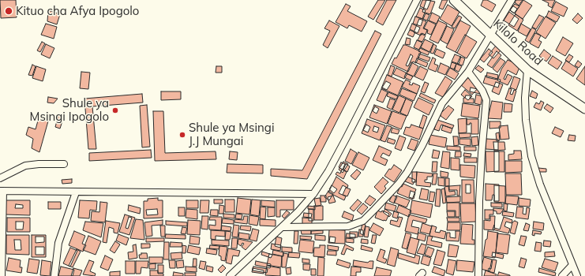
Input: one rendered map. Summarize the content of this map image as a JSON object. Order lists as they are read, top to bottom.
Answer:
{
  "streets": {
    "main road": ["Kilolo Road"]
  },
  "places": ["Kituo cha Afya Ipogolo", "Shule ya Msingi Ipogolo", "Shule ya Msingi J.J Mungai"]
}
